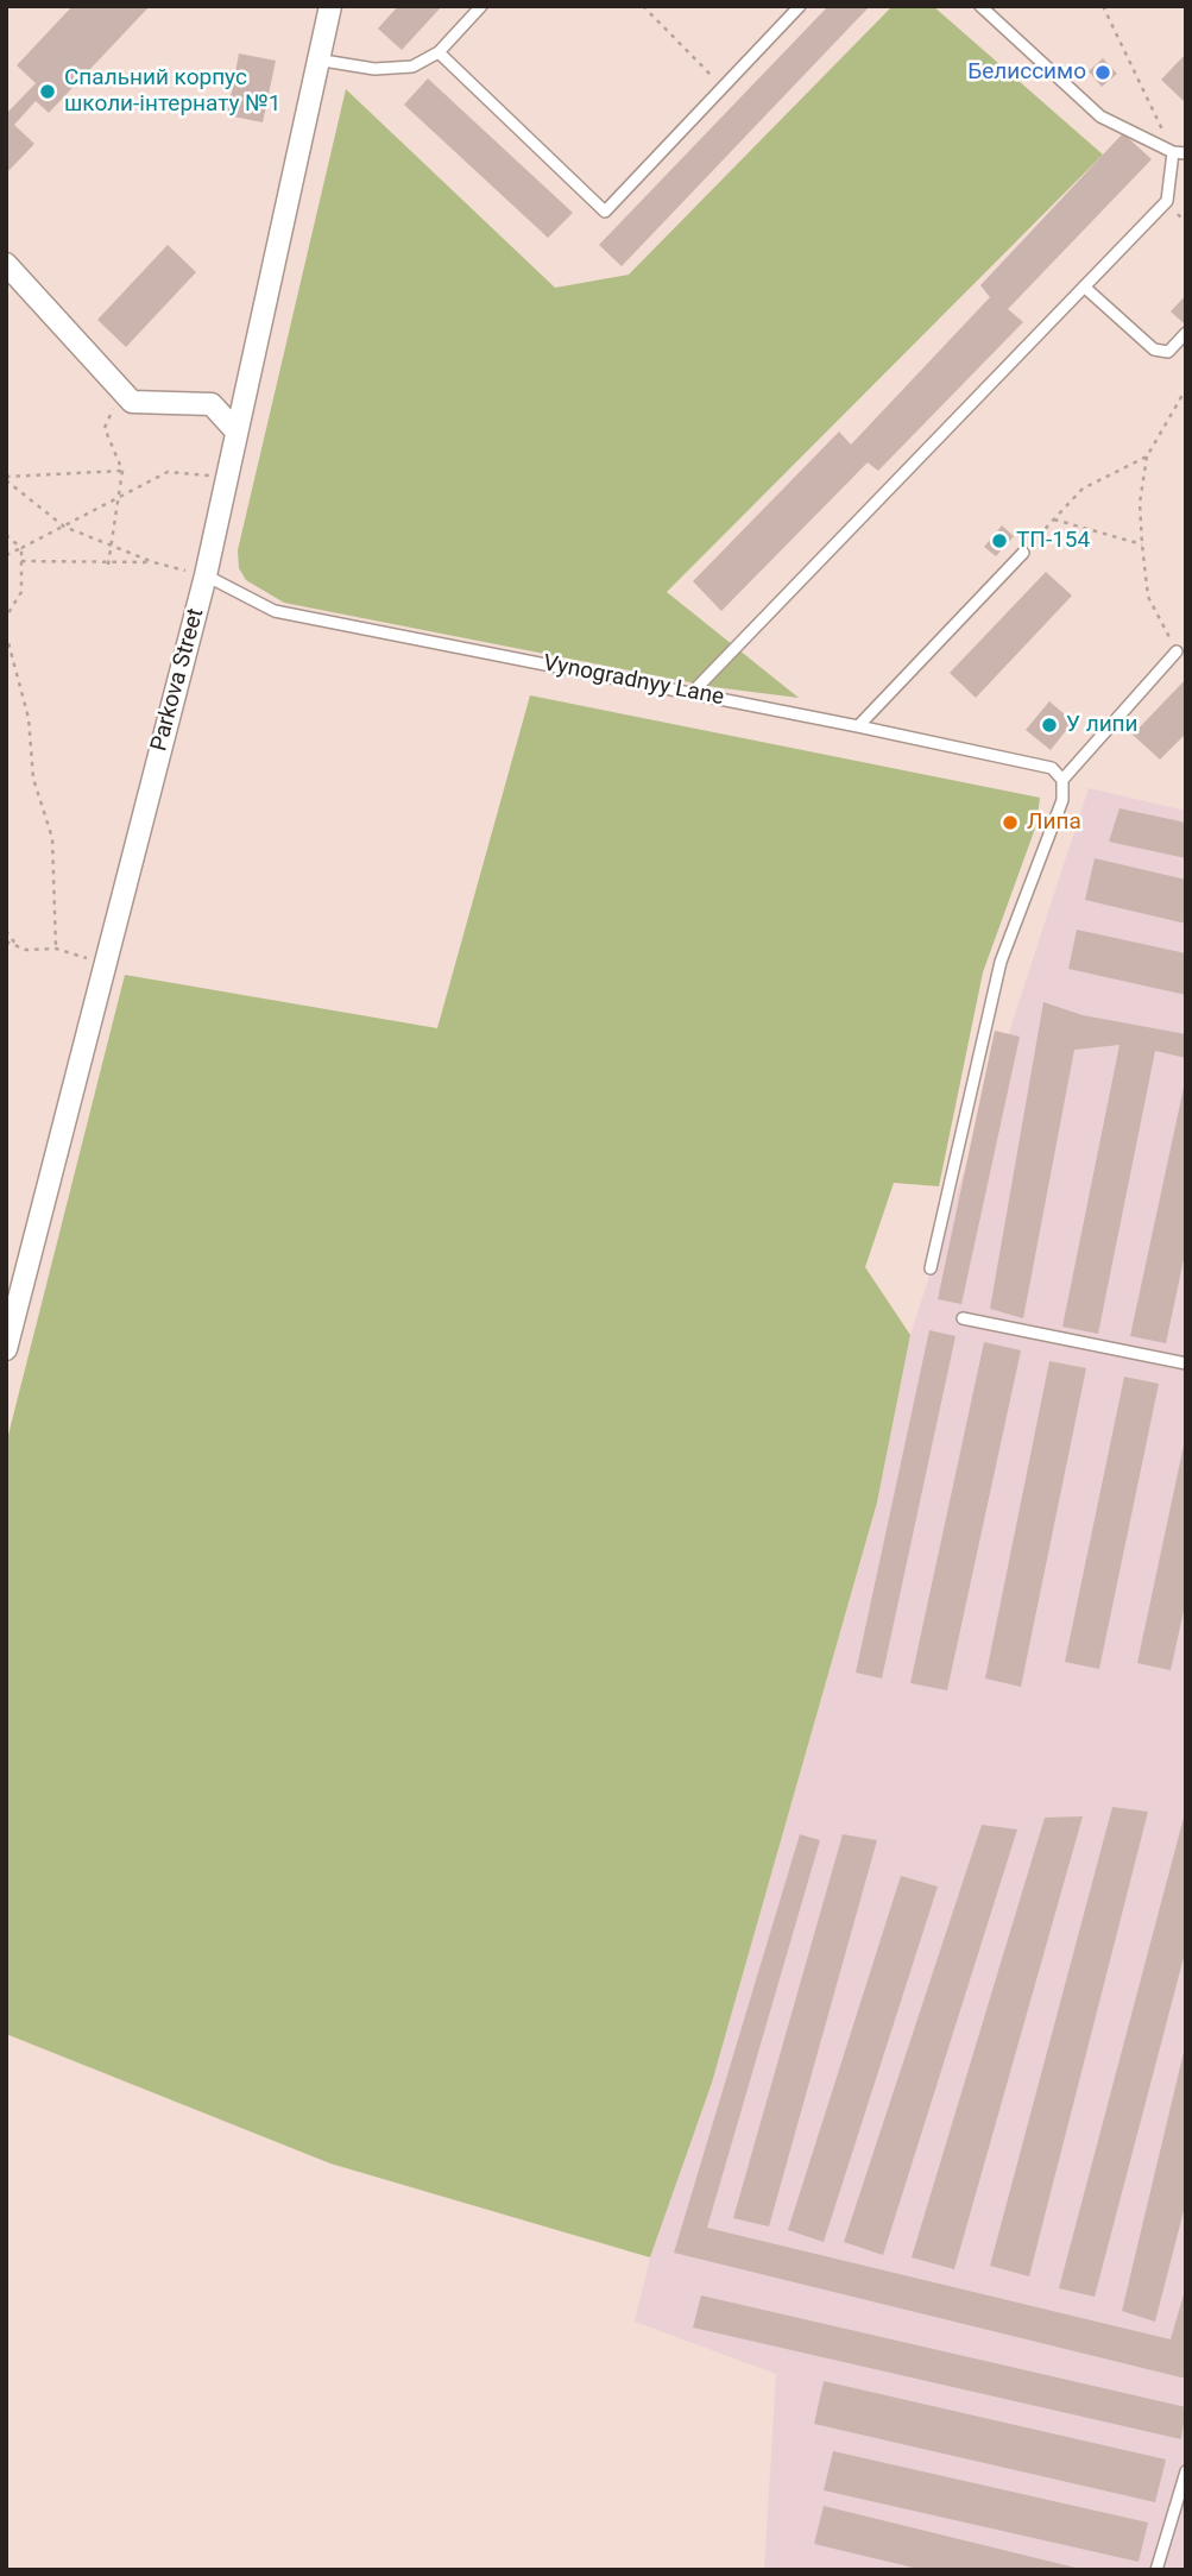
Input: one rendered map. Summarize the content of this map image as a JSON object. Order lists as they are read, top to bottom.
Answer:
{
  "streets": {
    "street": ["Parkova Street"],
    "lane": ["Vynogradnyy Lane"]
  },
  "crossings": [
    ["Parkova Street", "Vynogradnyy Lane"]
  ],
  "places": [
    "Белиссимо",
    "Спальний корпус школи-інтернату №1",
    "ТП-154",
    "У липи",
    "Липа"
  ]
}
